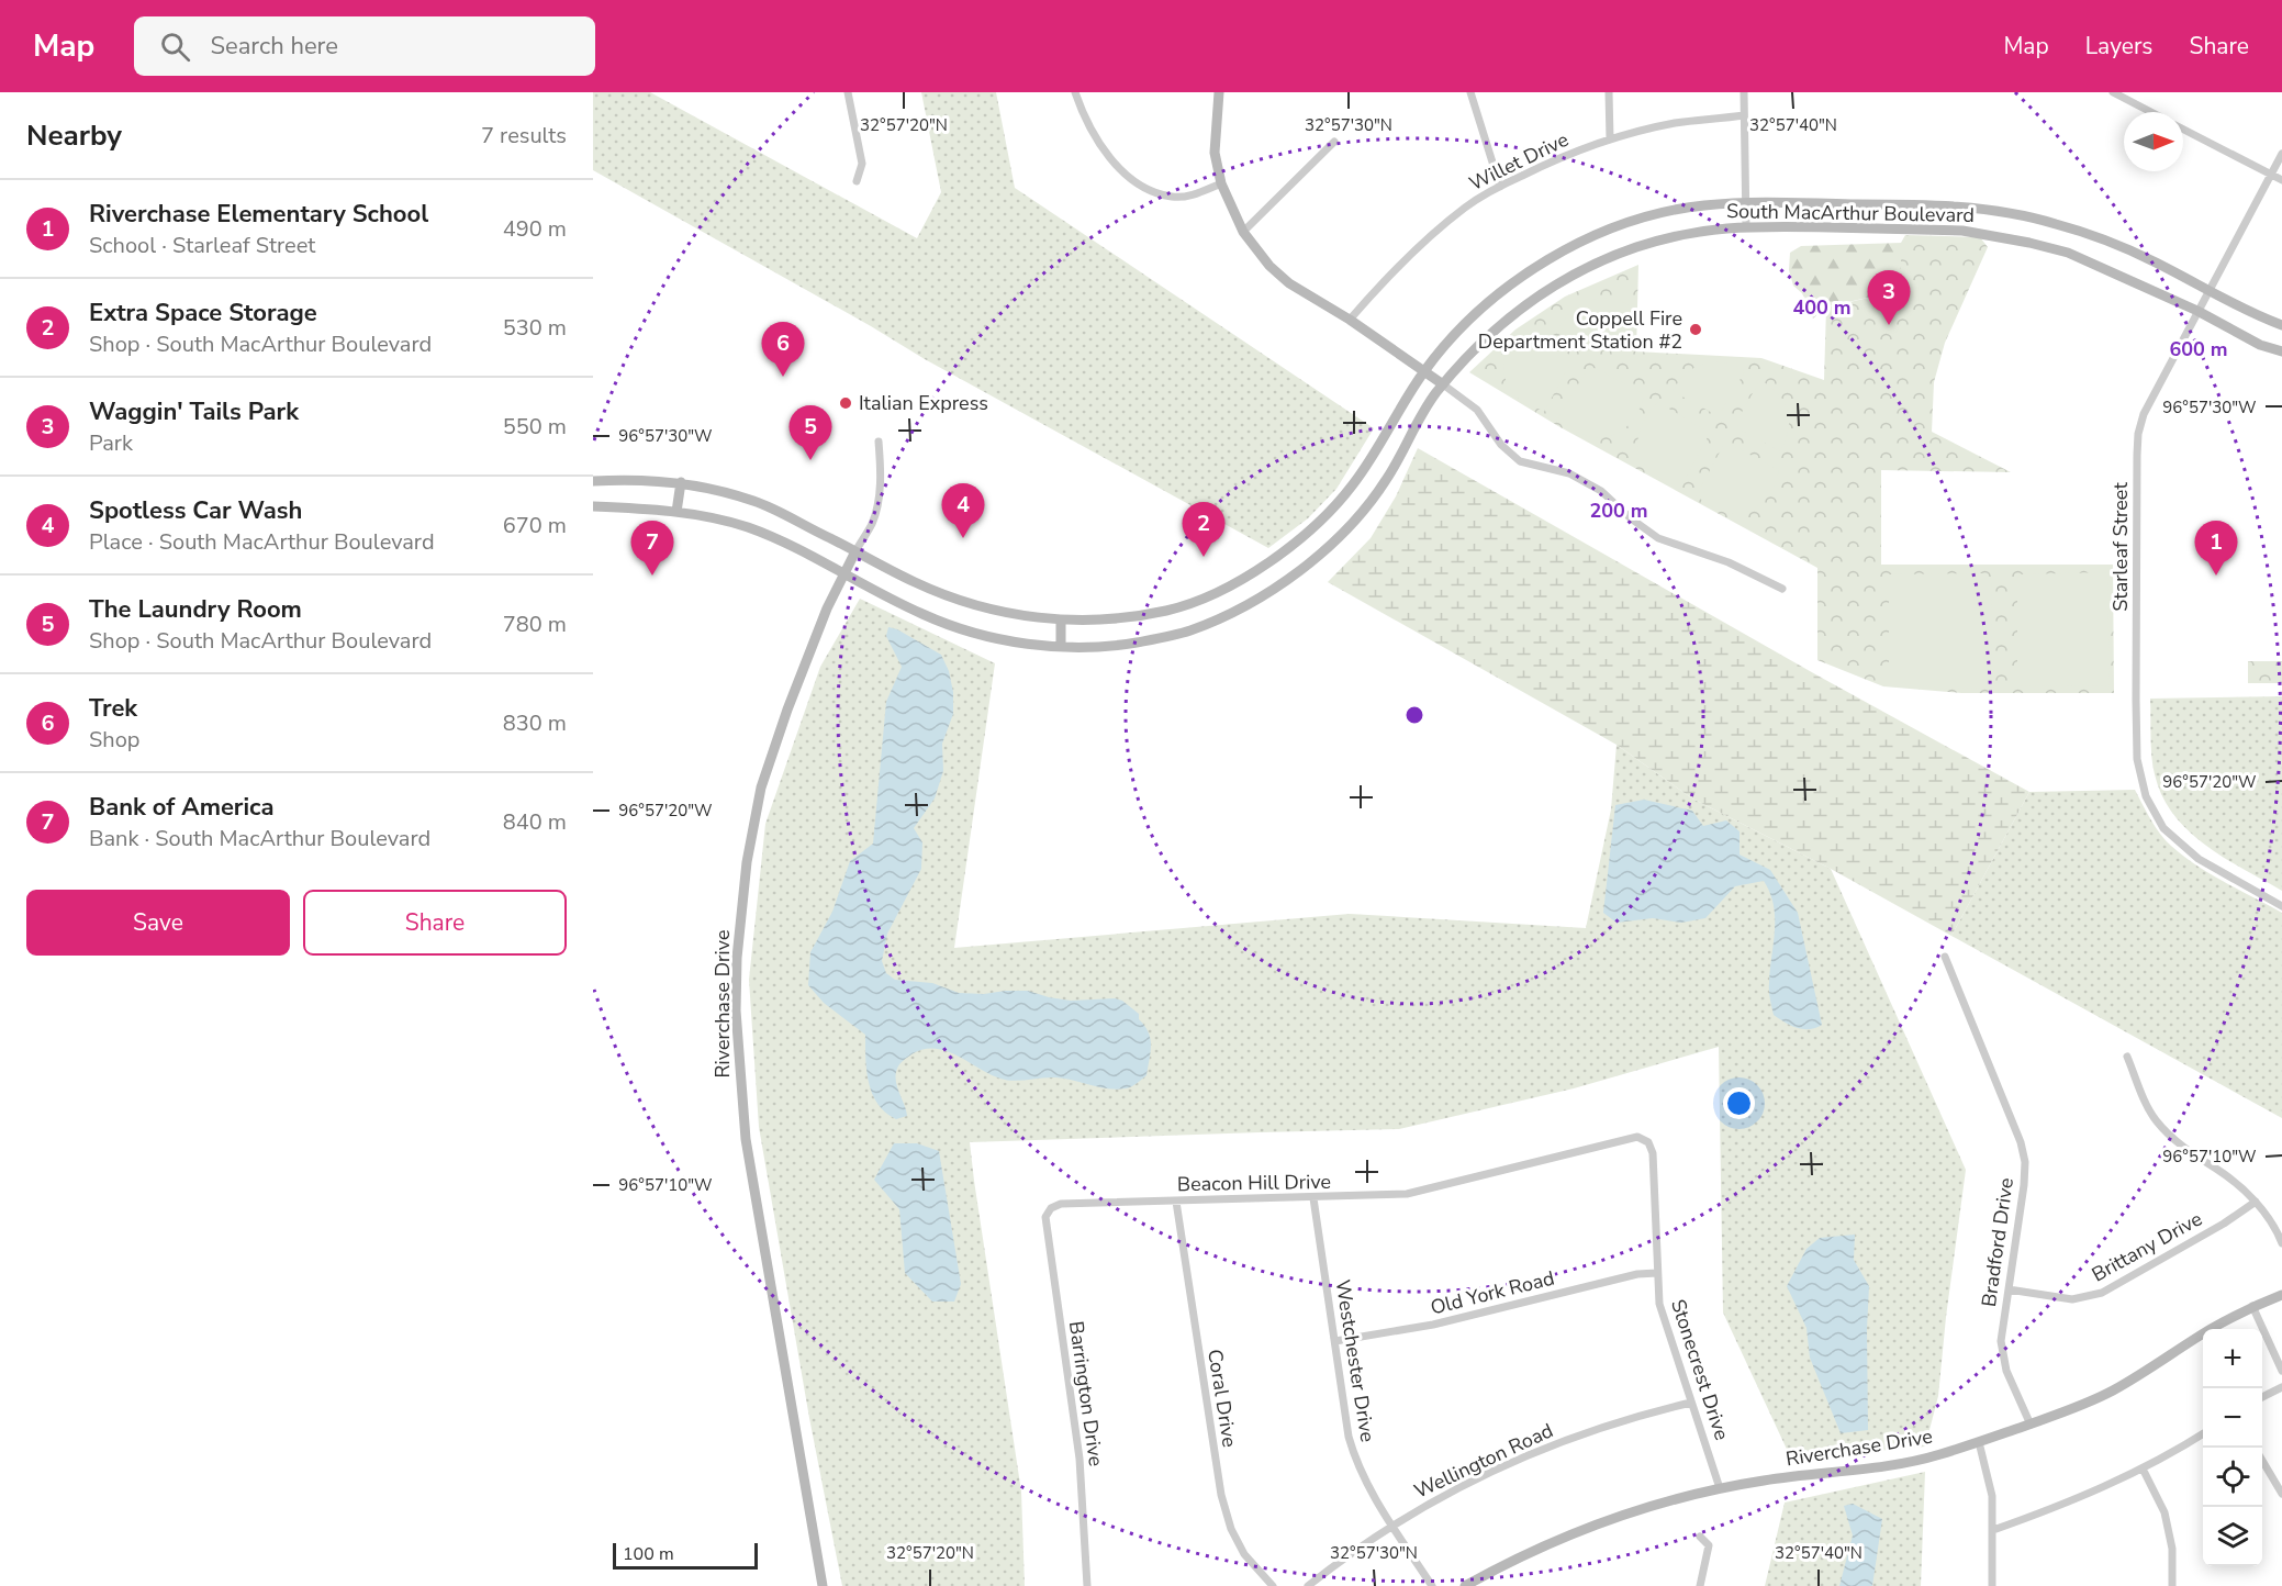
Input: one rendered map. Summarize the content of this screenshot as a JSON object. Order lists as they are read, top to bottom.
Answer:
{
  "streets": {
    "main road": ["South MacArthur Boulevard", "Riverchase Drive"],
    "street": [
      "Willet Drive",
      "Starleaf Street",
      "Beacon Hill Drive",
      "Bradford Drive",
      "Brittany Drive",
      "Old York Road",
      "Westchester Drive",
      "Stonecrest Drive",
      "Barrington Drive",
      "Coral Drive",
      "Wellington Road"
    ]
  },
  "crossings": [
    ["South MacArthur Boulevard", "Starleaf Street"],
    ["South MacArthur Boulevard", "Riverchase Drive"],
    ["Riverchase Drive", "Bradford Drive"],
    ["Riverchase Drive", "Stonecrest Drive"],
    ["Beacon Hill Drive", "Westchester Drive"],
    ["Beacon Hill Drive", "Stonecrest Drive"],
    ["Beacon Hill Drive", "Barrington Drive"],
    ["Beacon Hill Drive", "Coral Drive"],
    ["Bradford Drive", "Brittany Drive"],
    ["Old York Road", "Westchester Drive"],
    ["Old York Road", "Stonecrest Drive"],
    ["Westchester Drive", "Wellington Road"],
    ["Stonecrest Drive", "Wellington Road"]
  ],
  "places": ["Coppell Fire Department Station #2", "Italian Express"],
  "scale_bar": "100 m",
  "north": "right",
  "page": {
    "header": "Map",
    "search": "Search here",
    "nav": ["Map", "Layers", "Share"],
    "heading": ["Nearby", "7 results"],
    "list": [
      {
        "mark": "1",
        "name": "Riverchase Elementary School",
        "note": "School · Starleaf Street",
        "value": "490 m"
      },
      {
        "mark": "2",
        "name": "Extra Space Storage",
        "note": "Shop · South MacArthur Boulevard",
        "value": "530 m"
      },
      {
        "mark": "3",
        "name": "Waggin' Tails Park",
        "note": "Park",
        "value": "550 m"
      },
      {
        "mark": "4",
        "name": "Spotless Car Wash",
        "note": "Place · South MacArthur Boulevard",
        "value": "670 m"
      },
      {
        "mark": "5",
        "name": "The Laundry Room",
        "note": "Shop · South MacArthur Boulevard",
        "value": "780 m"
      },
      {
        "mark": "6",
        "name": "Trek",
        "note": "Shop",
        "value": "830 m"
      },
      {
        "mark": "7",
        "name": "Bank of America",
        "note": "Bank · South MacArthur Boulevard",
        "value": "840 m"
      }
    ],
    "pins": [
      "3",
      "6",
      "5",
      "4",
      "2",
      "1",
      "7"
    ],
    "buttons": ["Save", "Share"],
    "map_buttons": ["+", "−"],
    "scale": "100 m"
  },
  "coordinates": [
    "32°57'20\"N",
    "32°57'30\"N",
    "32°57'40\"N",
    "96°57'30\"W",
    "96°57'20\"W",
    "96°57'10\"W"
  ],
  "rings": ["400 m", "600 m", "200 m"]
}
